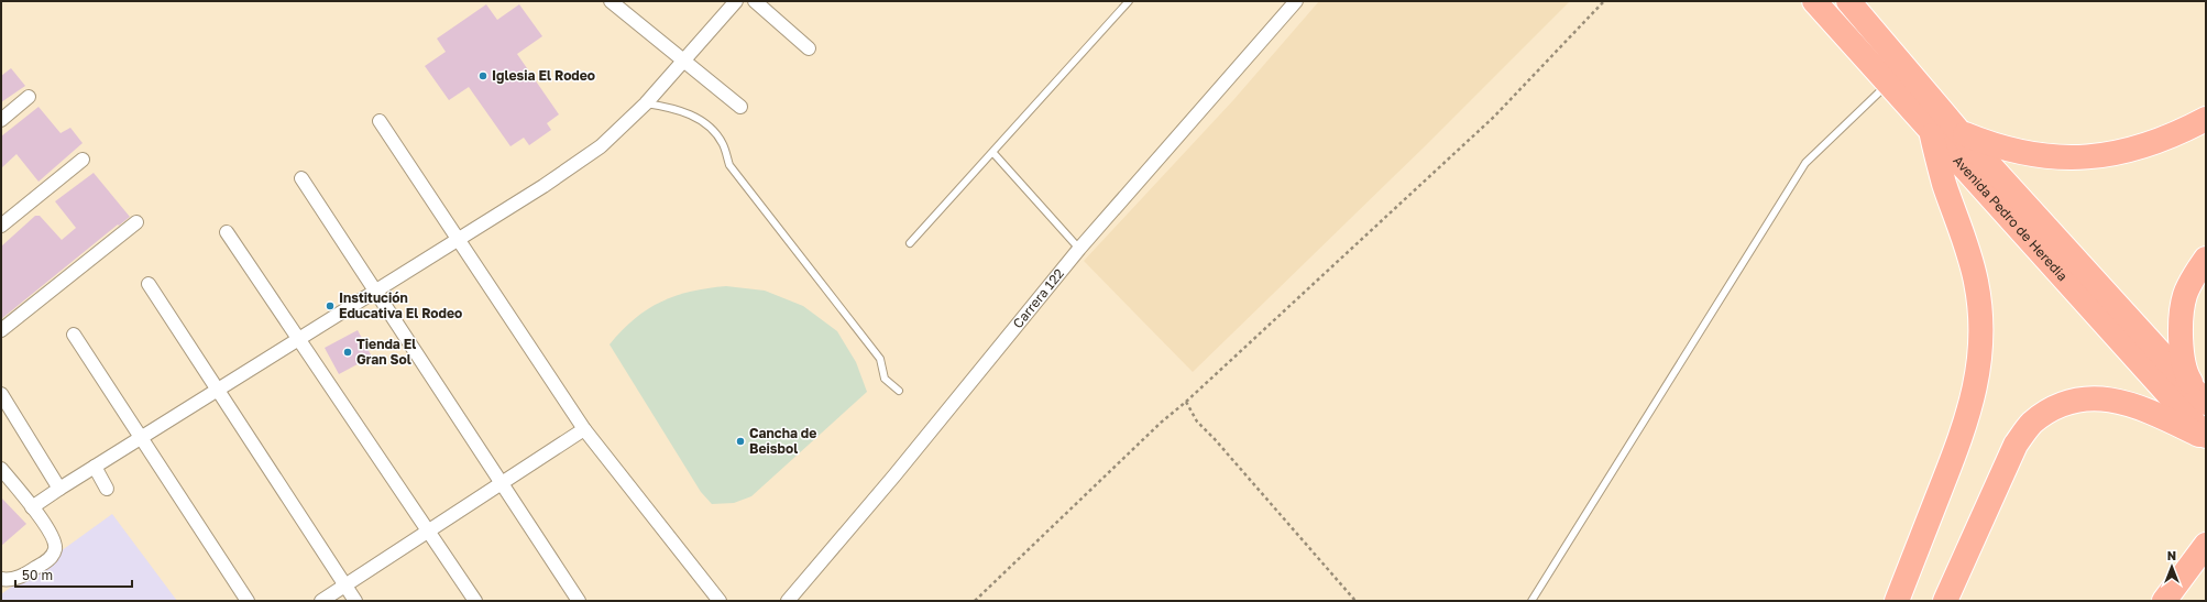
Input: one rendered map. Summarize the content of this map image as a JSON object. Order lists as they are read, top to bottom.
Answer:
{
  "streets": {
    "highway": ["Avenida Pedro de Heredia"],
    "street": ["Carrera 122"]
  },
  "places": [
    "Iglesia El Rodeo",
    "Institución Educativa El Rodeo",
    "Tienda El Gran Sol",
    "Cancha de Beisbol"
  ],
  "scale_bar": "50 m",
  "north": "top"
}
